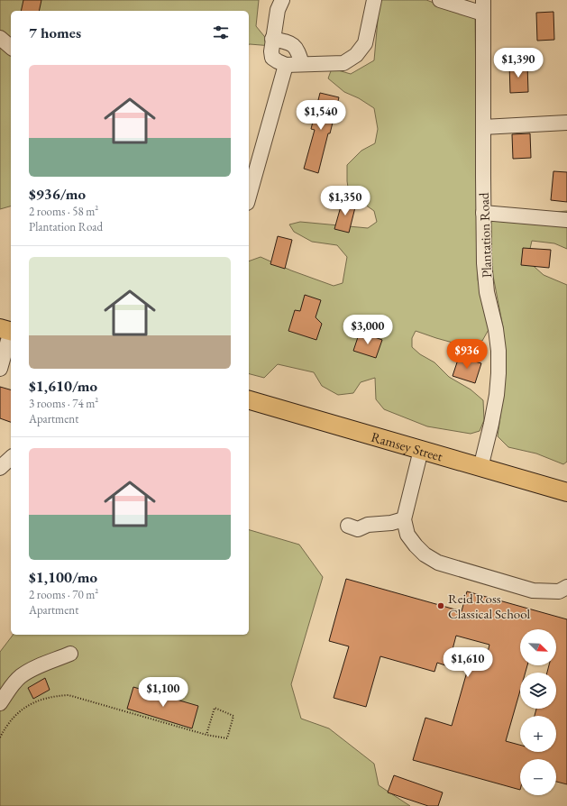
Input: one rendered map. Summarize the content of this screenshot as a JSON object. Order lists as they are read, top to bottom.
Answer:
{
  "streets": {
    "main road": ["Ramsey Street"],
    "street": ["Plantation Road"]
  },
  "crossings": [
    ["Plantation Road", "Ramsey Street"]
  ],
  "places": ["Reid Ross Classical School"],
  "north": "bottom right",
  "page": {
    "heading": "7 homes",
    "price": [
      "$1,390",
      "$1,540",
      "$1,350",
      "$3,000",
      "$936",
      "$1,610",
      "$1,100"
    ],
    "list": [
      {
        "name": "$936/mo",
        "note": "2 rooms · 58 m² · Plantation Road"
      },
      {
        "name": "$1,610/mo",
        "note": "3 rooms · 74 m² · Apartment"
      },
      {
        "name": "$1,100/mo",
        "note": "2 rooms · 70 m² · Apartment"
      }
    ],
    "map_buttons": ["+", "−"]
  }
}
